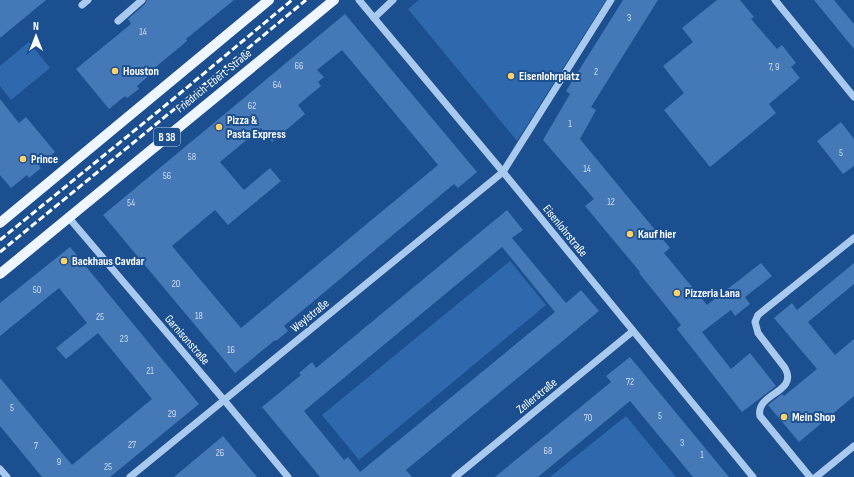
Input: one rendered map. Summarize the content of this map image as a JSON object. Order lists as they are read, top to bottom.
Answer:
{
  "streets": {
    "main road": ["Friedrich-Ebert-Straße", "B 38"],
    "street": [
      "Eisenlohrstraße",
      "Weylstraße",
      "Garnisonstraße",
      "Zellerstraße"
    ]
  },
  "crossings": [
    ["Friedrich-Ebert-Straße", "Garnisonstraße"],
    ["Eisenlohrstraße", "Weylstraße"],
    ["Eisenlohrstraße", "Zellerstraße"],
    ["Weylstraße", "Garnisonstraße"]
  ],
  "places": [
    "Houston",
    "Eisenlohrplatz",
    "Pizza & Pasta Express",
    "Prince",
    "Kauf hier",
    "Backhaus Cavdar",
    "Pizzeria Lana",
    "Mein Shop"
  ],
  "house_numbers": [
    "3",
    "14",
    "66",
    "7, 9",
    "2",
    "64",
    "62",
    "1",
    "5",
    "58",
    "14",
    "56",
    "12",
    "54",
    "20",
    "50",
    "18",
    "25",
    "23",
    "16",
    "21",
    "72",
    "5",
    "29",
    "5",
    "70",
    "3",
    "27",
    "7",
    "68",
    "26",
    "1",
    "9",
    "25"
  ],
  "north": "top"
}
